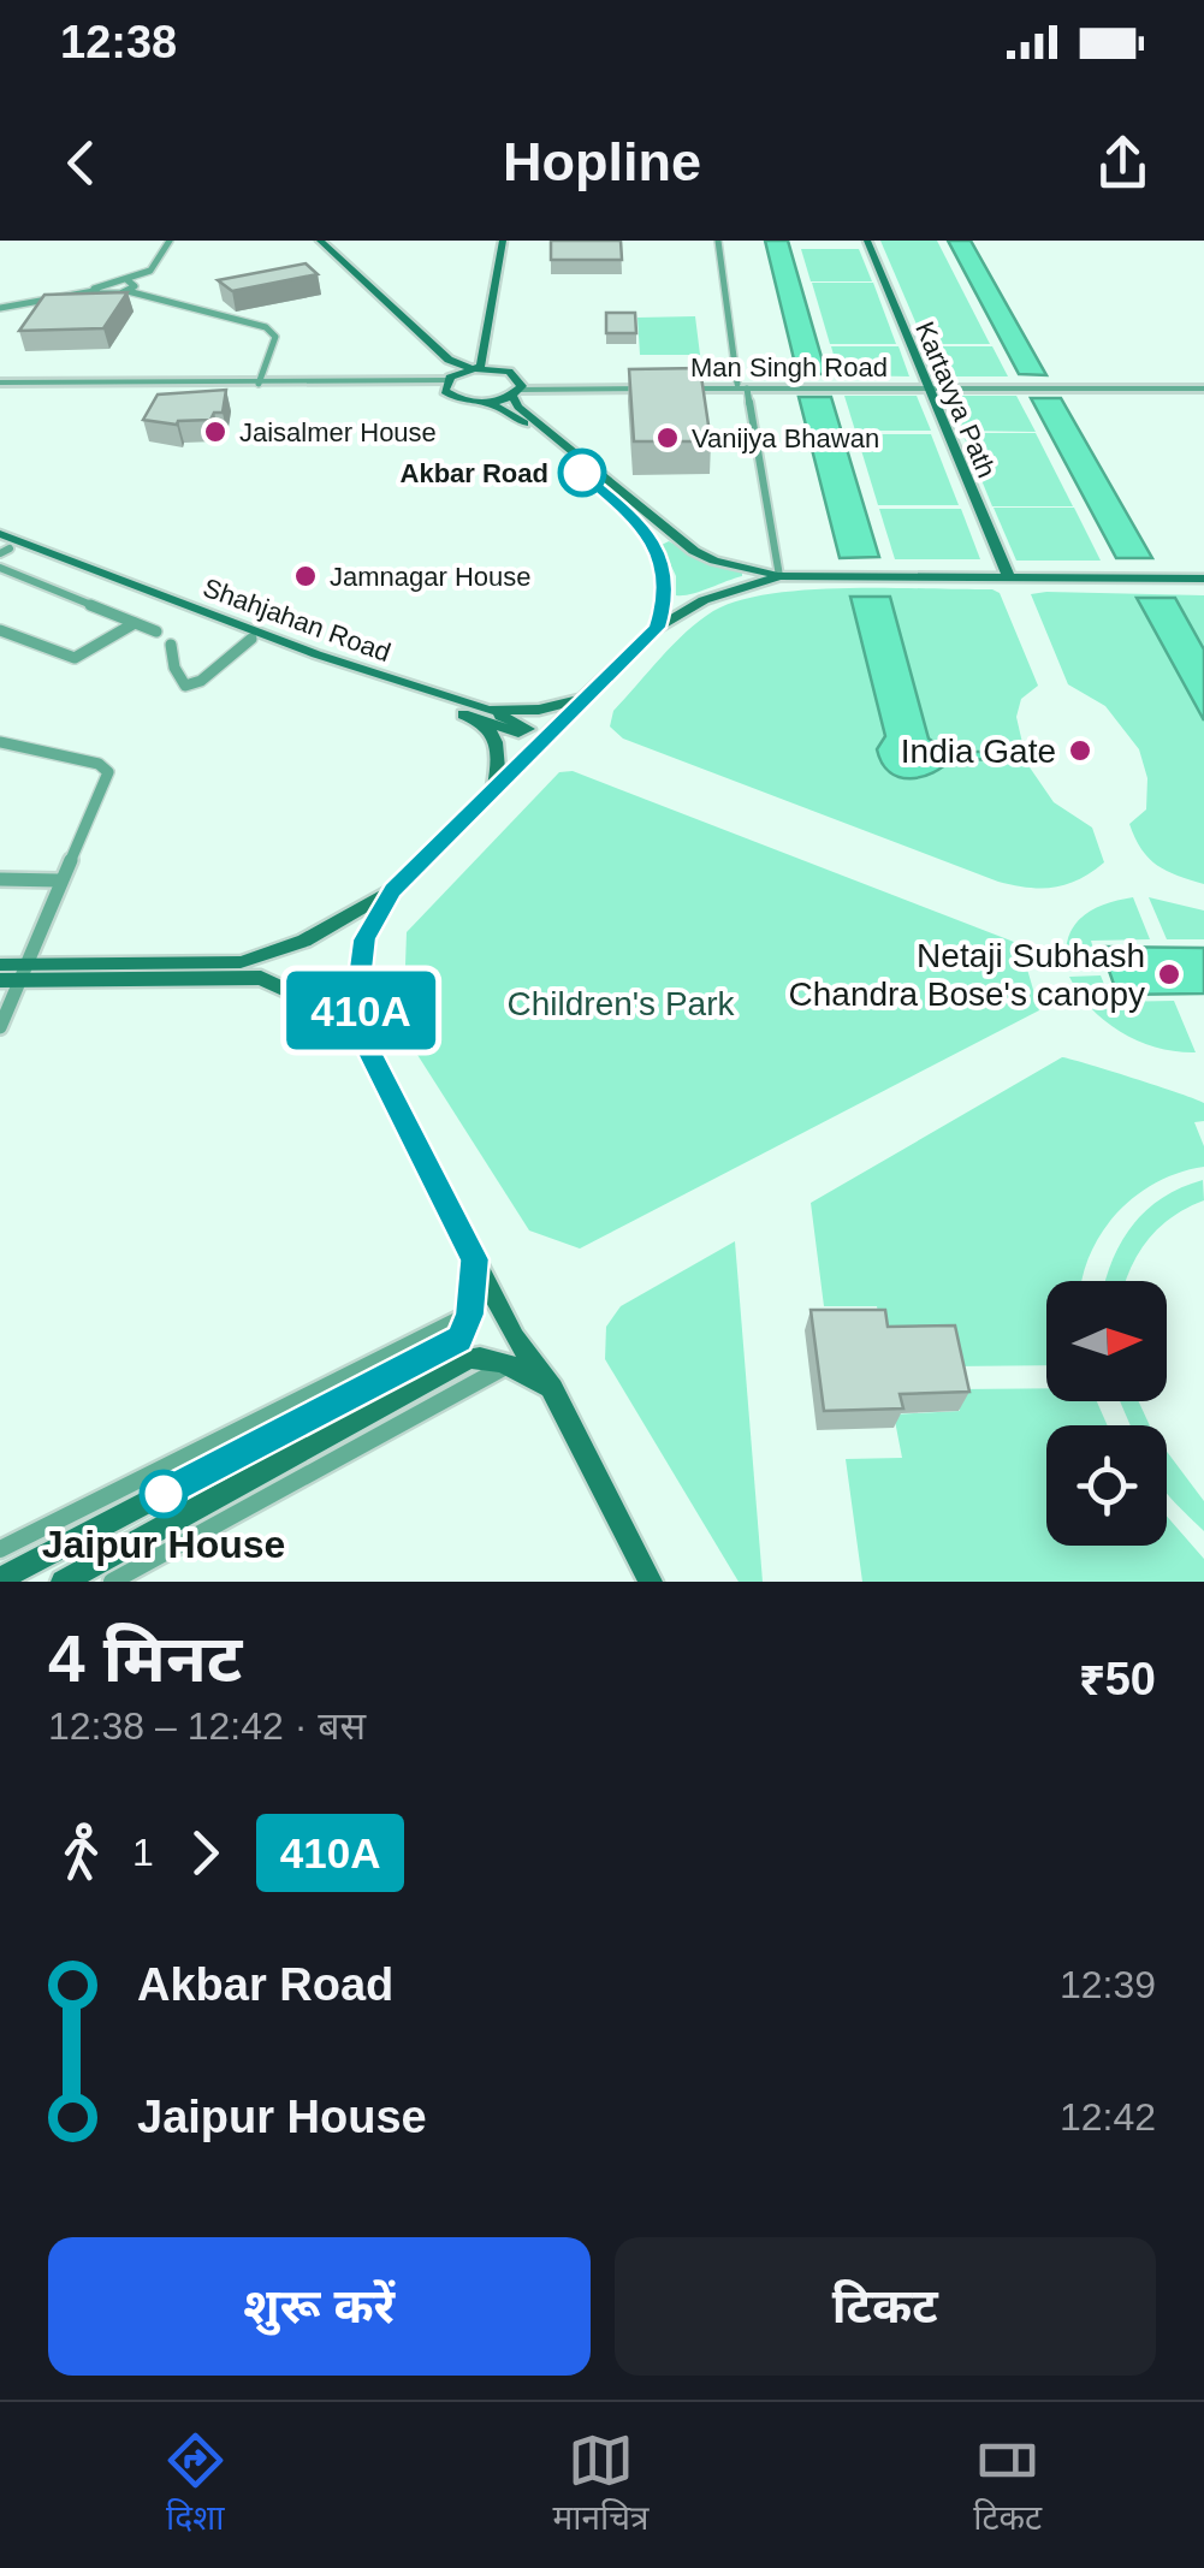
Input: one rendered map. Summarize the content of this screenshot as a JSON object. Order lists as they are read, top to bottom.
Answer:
{
  "streets": {
    "main road": ["Kartavya Path", "Shahjahan Road"],
    "street": ["Man Singh Road"]
  },
  "crossings": [
    ["Man Singh Road", "Kartavya Path"]
  ],
  "parks": ["Children's Park"],
  "places": [
    "Jaisalmer House",
    "Vanijya Bhawan",
    "Akbar Road",
    "Jamnagar House",
    "India Gate",
    "Netaji Subhash Chandra Bose's canopy",
    "Jaipur House"
  ],
  "lines": ["bus line 410A"],
  "north": "right",
  "page": {
    "status": "12:38",
    "header": "Hopline",
    "on_map": "410A",
    "heading": ["4 मिनट", "12:38 – 12:42 · बस", "₹50"],
    "legs": ["1", "410A"],
    "list": [
      {
        "name": "Akbar Road",
        "value": "12:39"
      },
      {
        "name": "Jaipur House",
        "value": "12:42"
      }
    ],
    "buttons": ["शुरू करें", "टिकट"],
    "tabs": ["दिशा", "मानचित्र", "टिकट"]
  }
}
